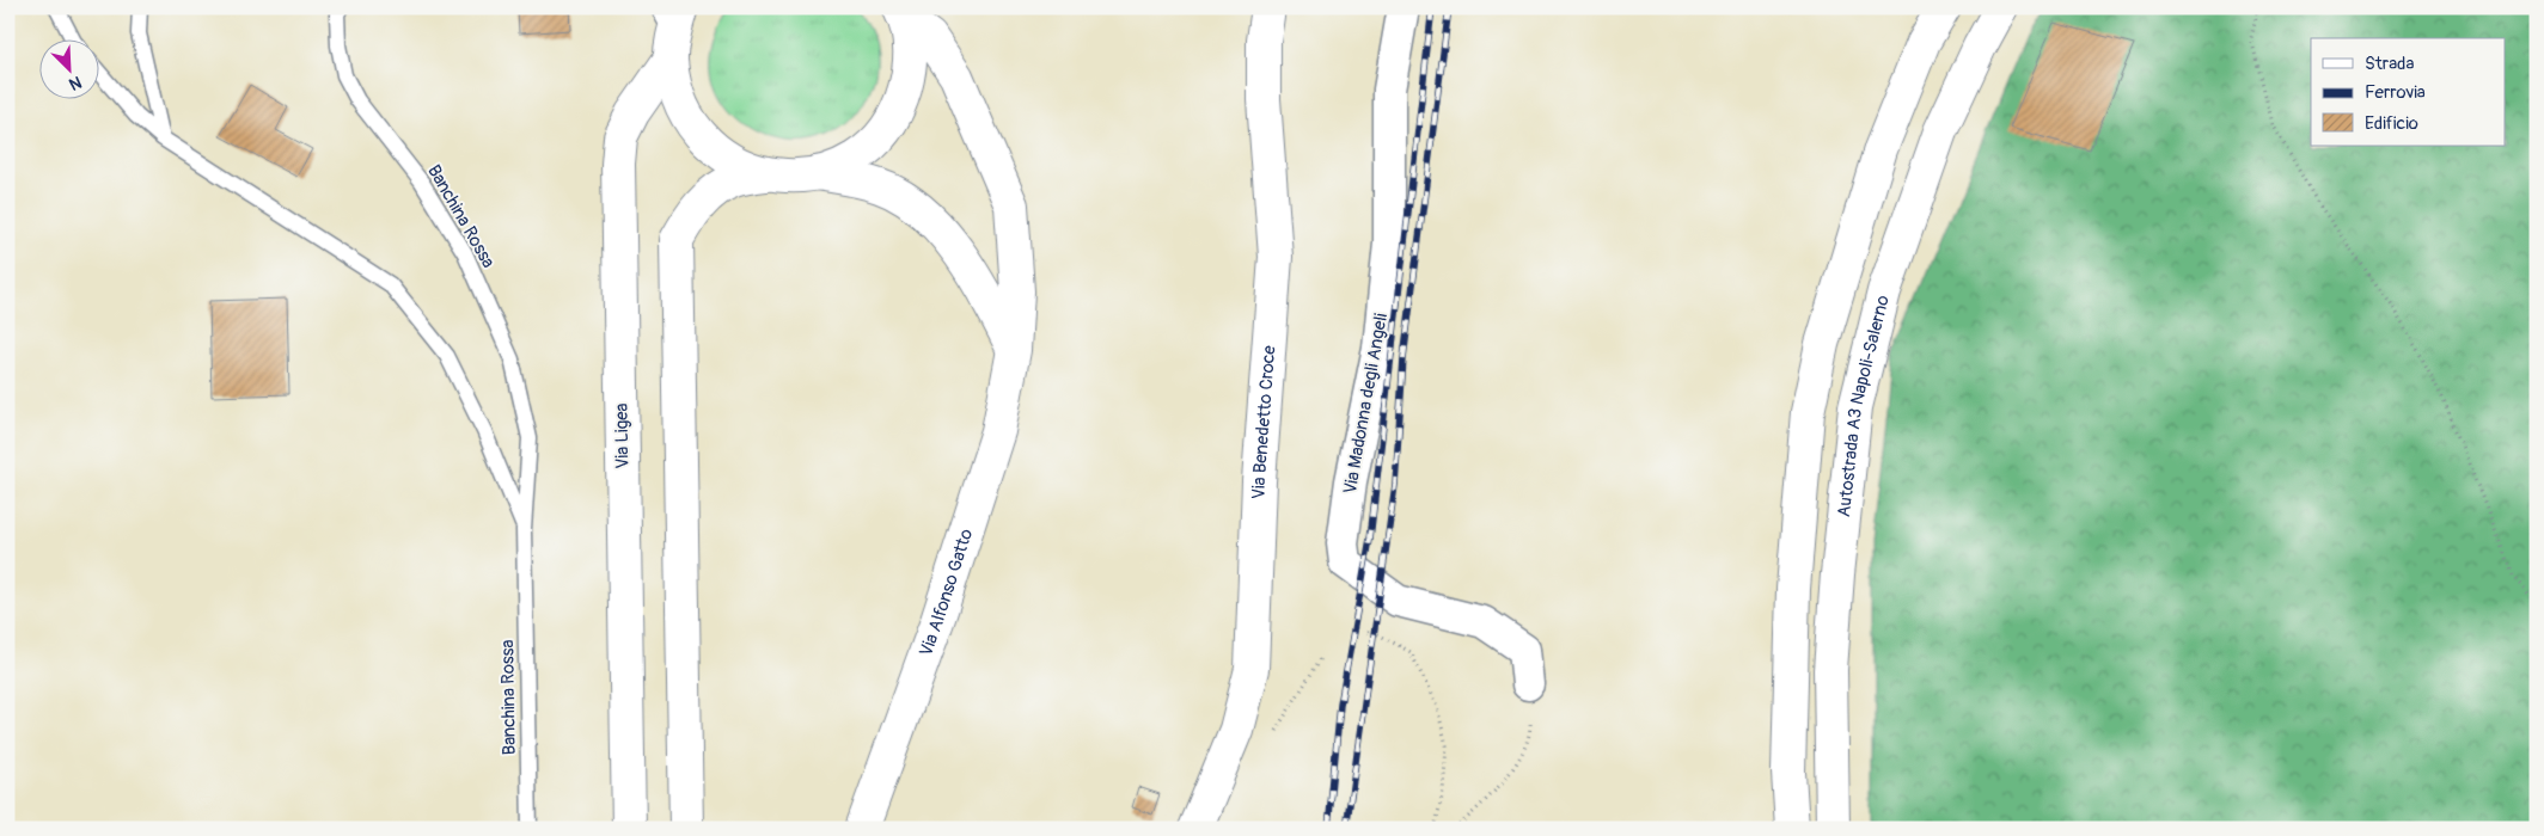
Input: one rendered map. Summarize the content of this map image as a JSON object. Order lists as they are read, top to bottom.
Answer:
{
  "streets": {
    "main road": [
      "Autostrada A3 Napoli-Salerno",
      "Via Benedetto Croce",
      "Via Ligea",
      "Via Alfonso Gatto"
    ],
    "street": ["Via Madonna degli Angeli"],
    "lane": ["Banchina Rossa"]
  },
  "legend": ["Strada", "Ferrovia", "Edificio"],
  "north": "bottom right"
}
